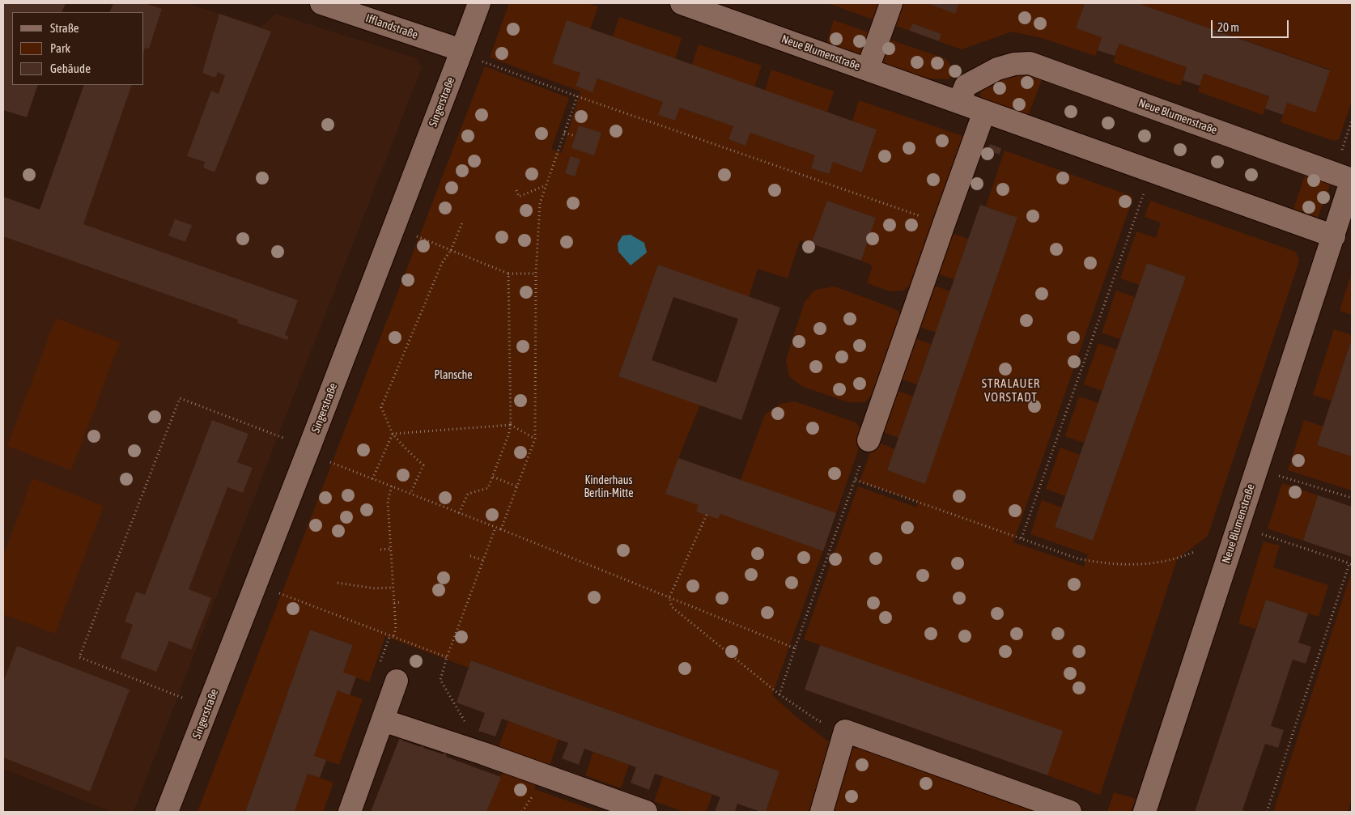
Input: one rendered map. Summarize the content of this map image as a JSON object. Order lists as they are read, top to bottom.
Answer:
{
  "streets": {
    "street": ["Ifflandstraße", "Neue Blumenstraße", "Singerstraße"]
  },
  "crossings": [
    ["Ifflandstraße", "Singerstraße"]
  ],
  "districts": ["STRALAUER VORSTADT"],
  "parks": ["Plansche", "Kinderhaus Berlin-Mitte"],
  "legend": ["Straße", "Park", "Gebäude"],
  "scale_bar": "20 m"
}
